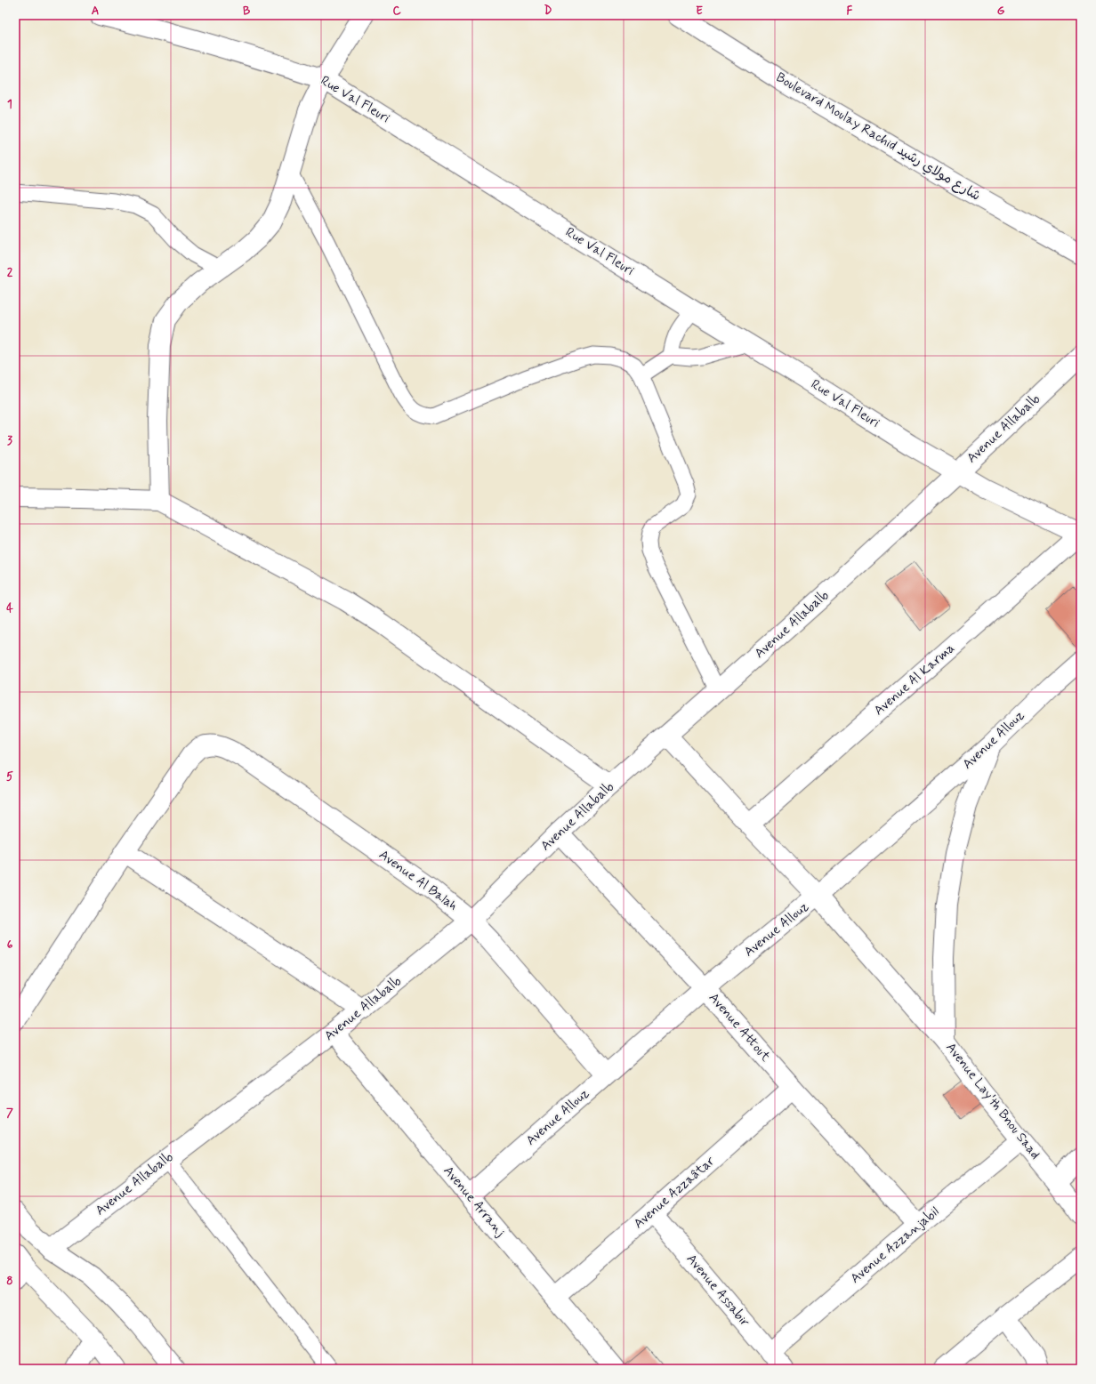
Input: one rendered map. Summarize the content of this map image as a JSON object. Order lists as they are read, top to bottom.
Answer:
{
  "streets": {
    "street": [
      "Rue Val Fleuri",
      "Boulevard Moulay Rachid شارع مولاي رشيد",
      "Avenue Allabalb",
      "Avenue Al Karma",
      "Avenue Allouz",
      "Avenue Al Balah",
      "Avenue Attout",
      "Avenue Lay'th Bnou Saad",
      "Avenue Azzaâtar",
      "Avenue Arranj",
      "Avenue Azzanjabil",
      "Avenue Assabir"
    ]
  },
  "crossings": [
    ["Rue Val Fleuri", "Avenue Allabalb"],
    ["Rue Val Fleuri", "Avenue Al Karma"],
    ["Avenue Allabalb", "Avenue Al Balah"],
    ["Avenue Allabalb", "Avenue Attout"],
    ["Avenue Allabalb", "Avenue Arranj"],
    ["Avenue Allouz", "Avenue Al Balah"],
    ["Avenue Allouz", "Avenue Attout"],
    ["Avenue Allouz", "Avenue Lay'th Bnou Saad"],
    ["Avenue Allouz", "Avenue Arranj"],
    ["Avenue Attout", "Avenue Azzaâtar"],
    ["Avenue Attout", "Avenue Azzanjabil"],
    ["Avenue Lay'th Bnou Saad", "Avenue Azzanjabil"],
    ["Avenue Azzaâtar", "Avenue Arranj"],
    ["Avenue Azzaâtar", "Avenue Assabir"],
    ["Avenue Azzanjabil", "Avenue Assabir"]
  ],
  "grid": {
    "columns": [
      "A",
      "B",
      "C",
      "D",
      "E",
      "F",
      "G"
    ],
    "rows": [
      "1",
      "2",
      "3",
      "4",
      "5",
      "6",
      "7",
      "8"
    ]
  }
}
